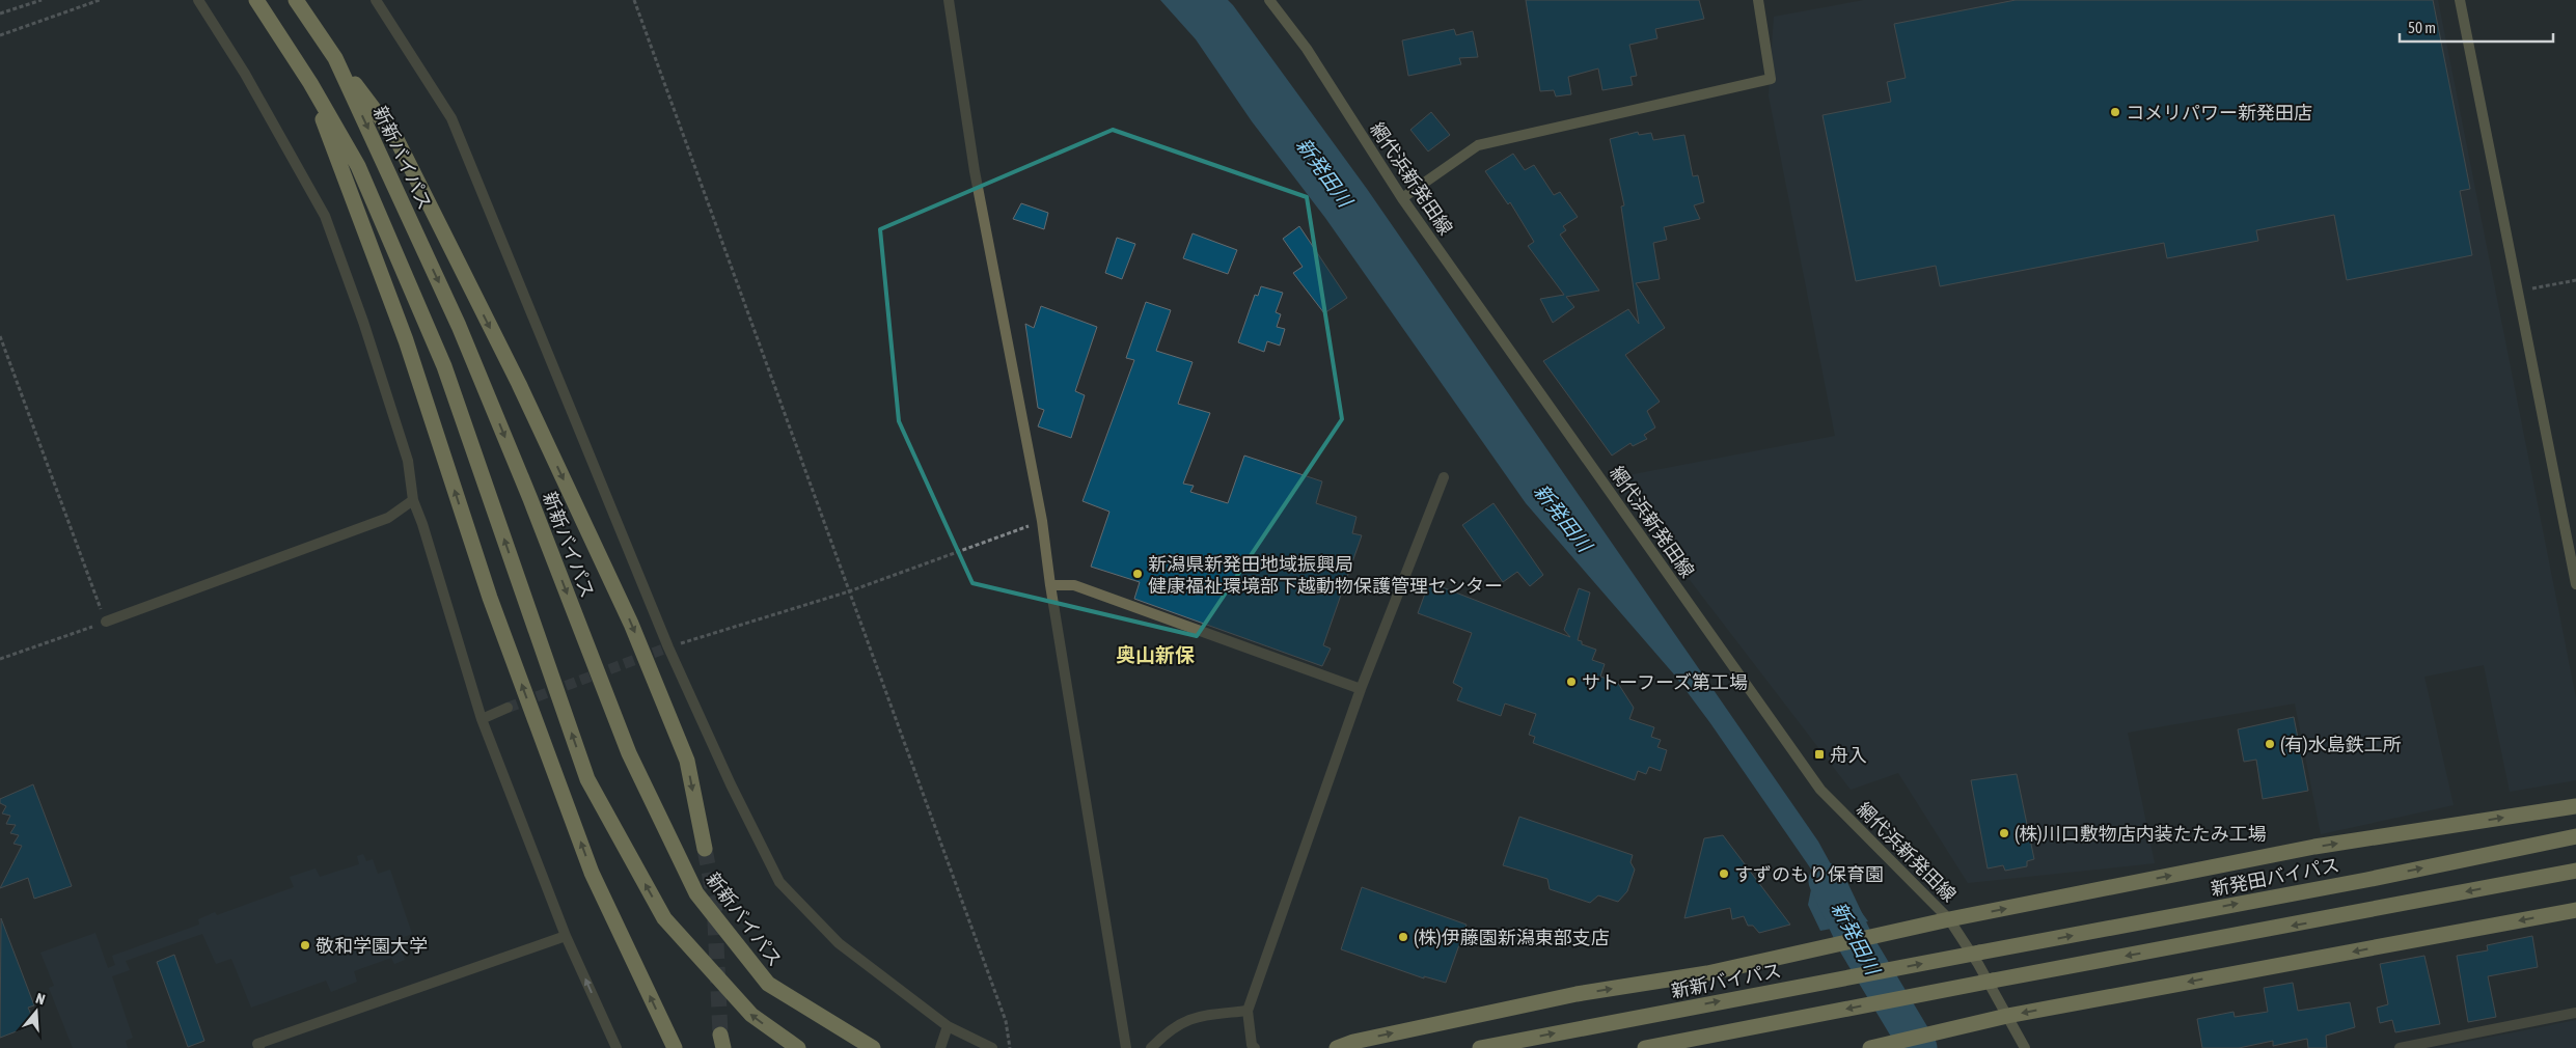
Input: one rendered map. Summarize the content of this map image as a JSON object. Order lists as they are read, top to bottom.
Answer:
{
  "streets": {
    "highway": ["新新バイパス", "新発田バイパス"],
    "main road": ["網代浜新発田線"]
  },
  "crossings": [
    ["新新バイパス", "新発田バイパス"]
  ],
  "districts": ["奥山新保"],
  "water": ["新発田川"],
  "places": {
    "other": [
      "コメリパワー新発田店",
      "新潟県新発田地域振興局 健康福祉環境部下越動物保護管理センター",
      "サトーフーズ第工場",
      "(有)水島鉄工所",
      "(株)川口敷物店内装たたみ工場",
      "すずのもり保育園",
      "(株)伊藤園新潟東部支店",
      "敬和学園大学"
    ],
    "transit": ["舟入"]
  },
  "scale_bar": "50 m",
  "north": "top"
}
